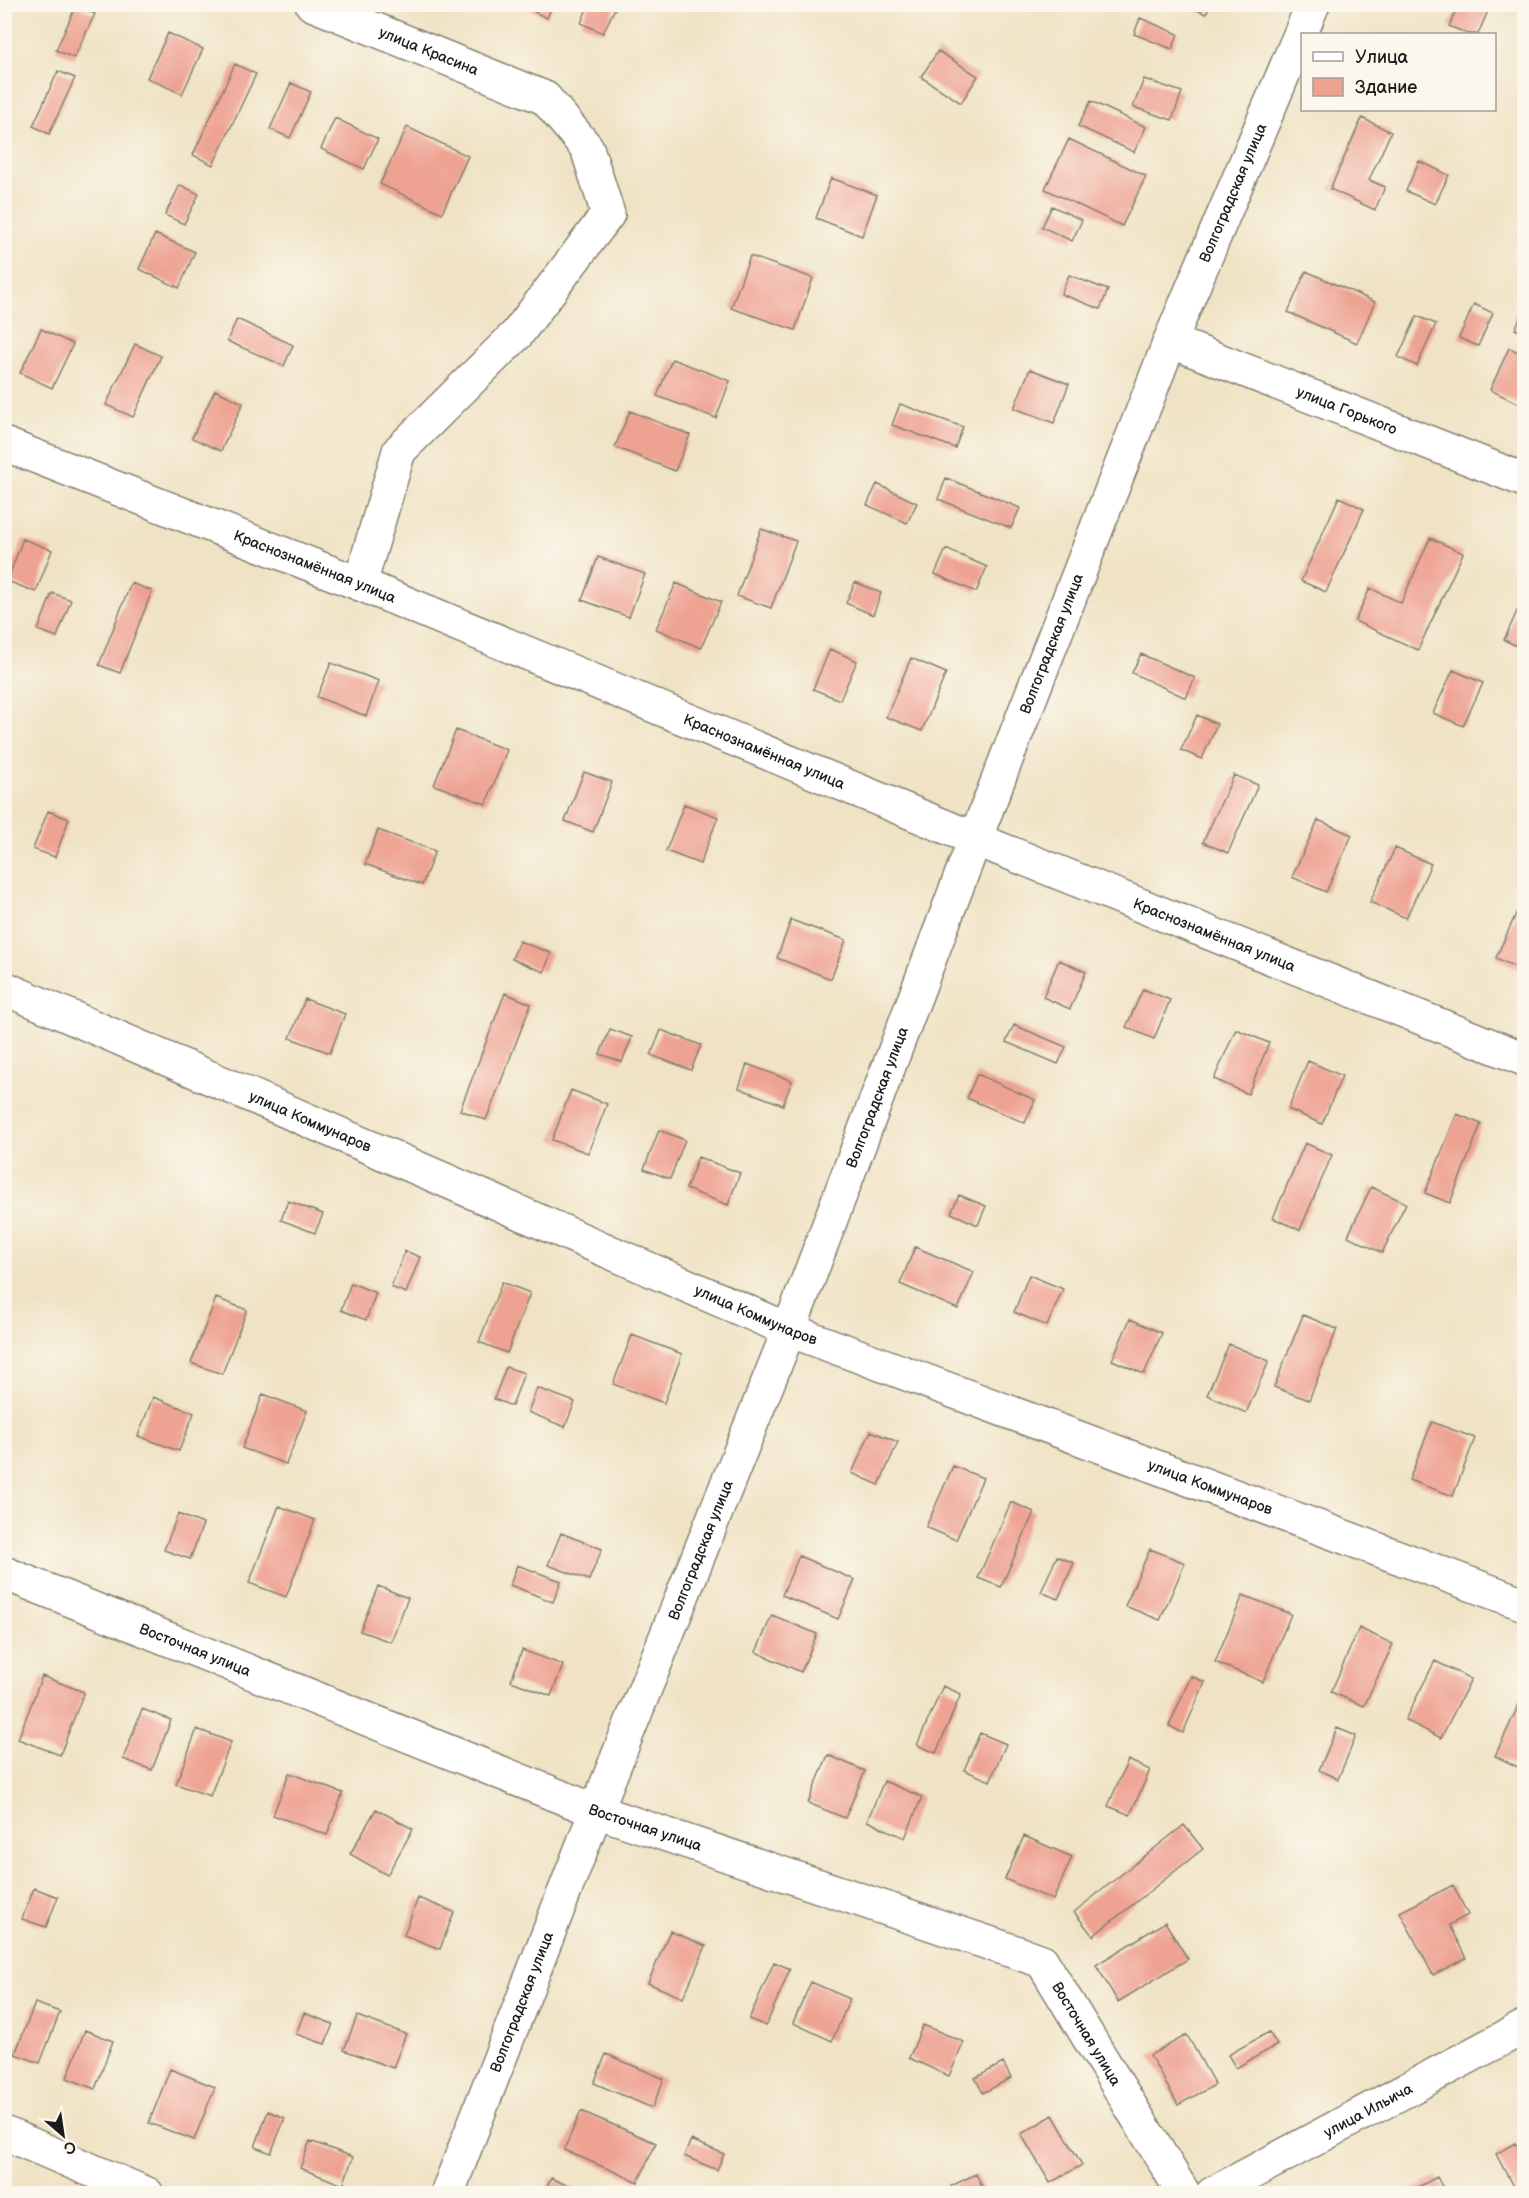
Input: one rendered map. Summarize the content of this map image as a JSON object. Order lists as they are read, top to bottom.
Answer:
{
  "streets": {
    "street": [
      "улица Красина",
      "Волгоградская улица",
      "улица Горького",
      "Краснознамённая улица",
      "улица Коммунаров",
      "Восточная улица",
      "улица Ильича"
    ]
  },
  "crossings": [
    ["улица Красина", "Краснознамённая улица"],
    ["Волгоградская улица", "улица Горького"],
    ["Волгоградская улица", "Краснознамённая улица"],
    ["Волгоградская улица", "улица Коммунаров"],
    ["Волгоградская улица", "Восточная улица"]
  ],
  "legend": ["Улица", "Здание"],
  "north": "bottom right"
}
